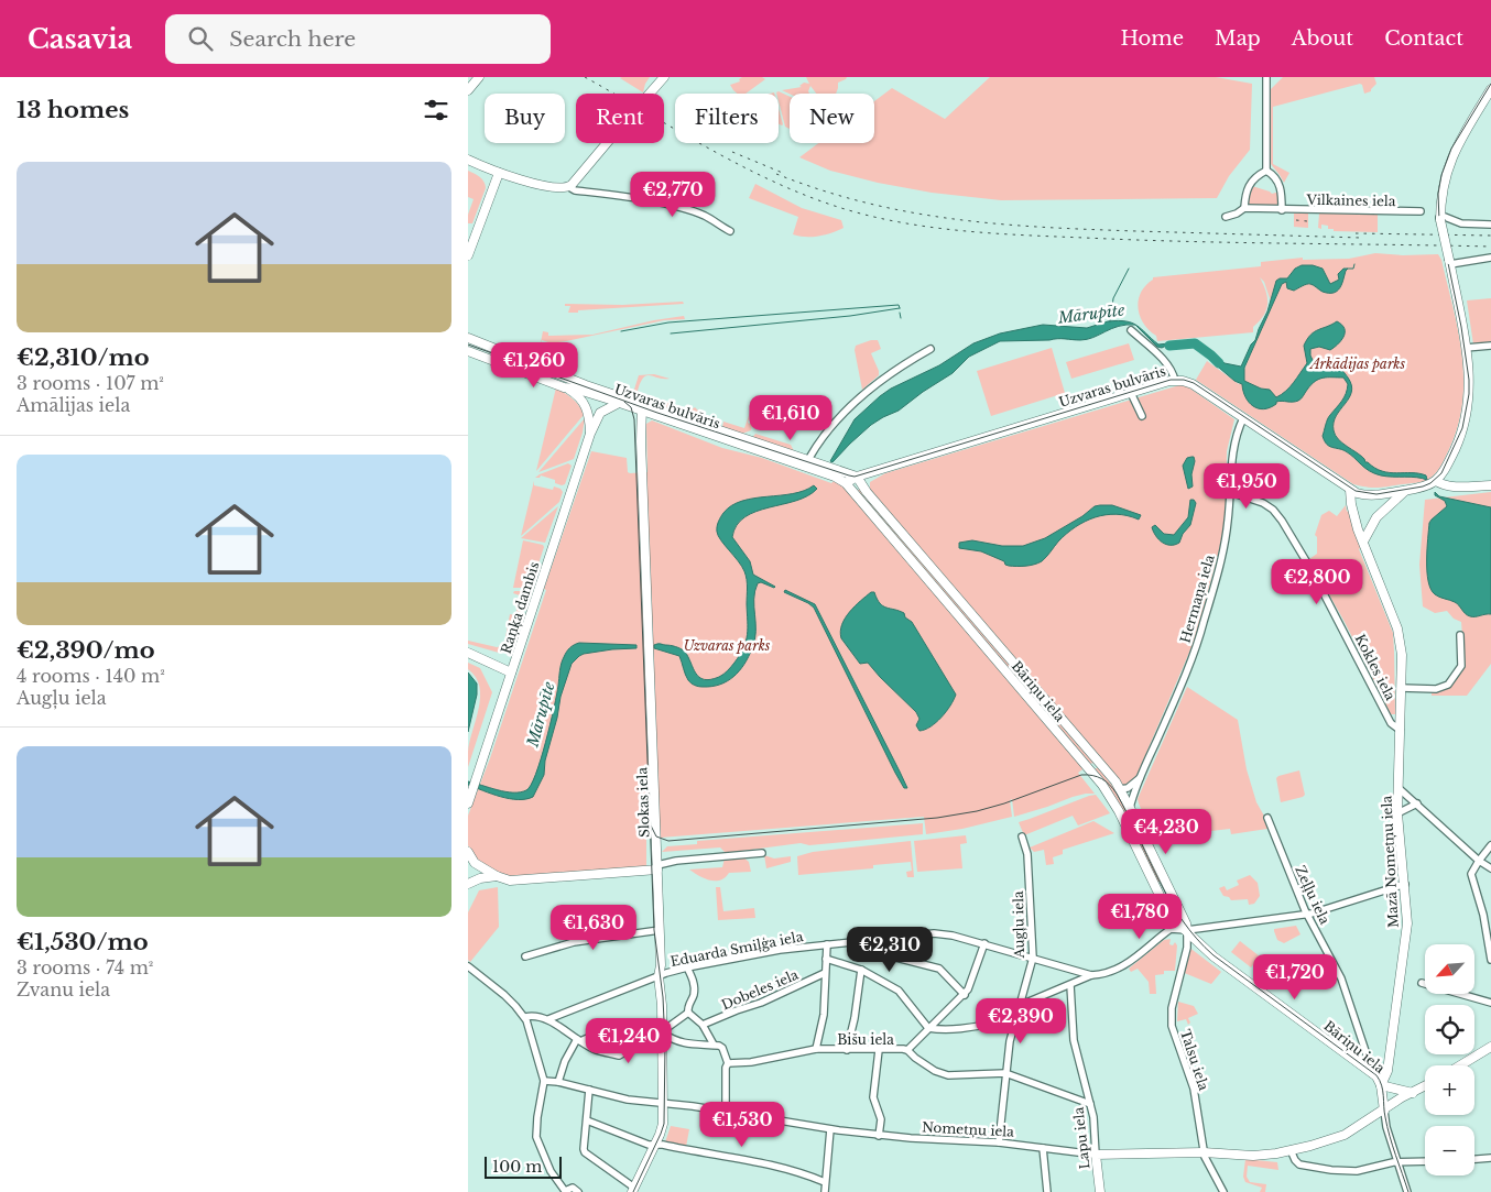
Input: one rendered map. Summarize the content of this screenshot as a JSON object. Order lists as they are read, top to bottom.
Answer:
{
  "streets": {
    "street": [
      "Vilkaines iela",
      "Uzvaras bulvāris",
      "Hermaņa iela",
      "Raņķa dambis",
      "Kokles iela",
      "Bāriņu iela",
      "Slokas iela",
      "Mazā Nometņu iela",
      "Zeļļu iela",
      "Augļu iela",
      "Eduarda Smiļģa iela",
      "Dobeles iela",
      "Bišu iela",
      "Talsu iela",
      "Nometņu iela",
      "Lapu iela"
    ]
  },
  "crossings": [
    ["Uzvaras bulvāris", "Hermaņa iela"],
    ["Uzvaras bulvāris", "Raņķa dambis"],
    ["Uzvaras bulvāris", "Bāriņu iela"],
    ["Uzvaras bulvāris", "Slokas iela"],
    ["Hermaņa iela", "Kokles iela"],
    ["Hermaņa iela", "Bāriņu iela"],
    ["Kokles iela", "Mazā Nometņu iela"],
    ["Bāriņu iela", "Mazā Nometņu iela"],
    ["Bāriņu iela", "Zeļļu iela"],
    ["Bāriņu iela", "Eduarda Smiļģa iela"],
    ["Bāriņu iela", "Talsu iela"],
    ["Bāriņu iela", "Nometņu iela"],
    ["Slokas iela", "Eduarda Smiļģa iela"],
    ["Slokas iela", "Nometņu iela"],
    ["Mazā Nometņu iela", "Eduarda Smiļģa iela"],
    ["Zeļļu iela", "Eduarda Smiļģa iela"],
    ["Augļu iela", "Eduarda Smiļģa iela"],
    ["Augļu iela", "Bišu iela"],
    ["Augļu iela", "Nometņu iela"],
    ["Eduarda Smiļģa iela", "Talsu iela"],
    ["Bišu iela", "Lapu iela"],
    ["Talsu iela", "Nometņu iela"],
    ["Nometņu iela", "Lapu iela"]
  ],
  "water": ["Mārupīte"],
  "parks": ["Arkādijas parks", "Uzvaras parks"],
  "scale_bar": "100 m",
  "north": "bottom left",
  "page": {
    "header": "Casavia",
    "search": "Search here",
    "nav": [
      "Home",
      "Map",
      "About",
      "Contact"
    ],
    "heading": "13 homes",
    "chip": [
      "Buy",
      "Rent",
      "Filters",
      "New"
    ],
    "list": [
      {
        "name": "€2,310/mo",
        "note": "3 rooms · 107 m² · Amālijas iela"
      },
      {
        "name": "€2,390/mo",
        "note": "4 rooms · 140 m² · Augļu iela"
      },
      {
        "name": "€1,530/mo",
        "note": "3 rooms · 74 m² · Zvanu iela"
      }
    ],
    "price": [
      "€2,770",
      "€1,260",
      "€1,610",
      "€1,950",
      "€2,800",
      "€4,230",
      "€1,780",
      "€1,630",
      "€2,310",
      "€1,720",
      "€2,390",
      "€1,240",
      "€1,530"
    ],
    "map_buttons": ["+", "−"],
    "scale": "100 m"
  }
}
